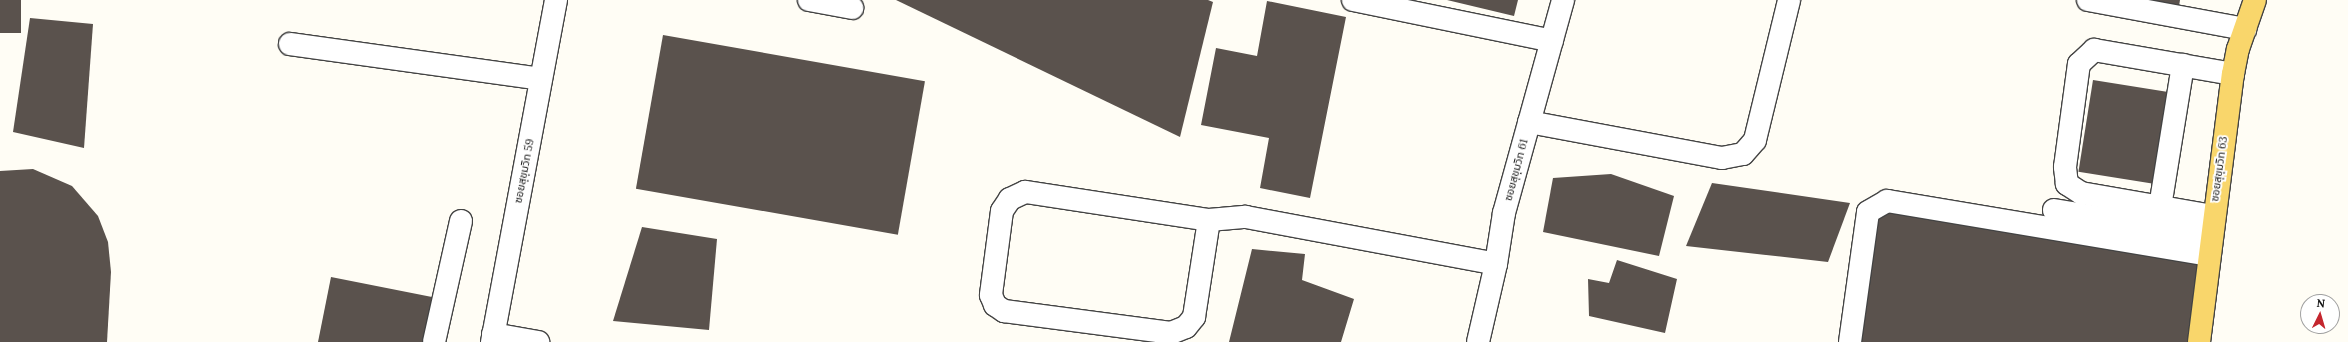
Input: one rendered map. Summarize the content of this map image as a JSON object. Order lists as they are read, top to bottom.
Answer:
{
  "streets": {
    "main road": ["ซอยสุขุมวิท 63"],
    "street": ["ซอยสุขุมวิท 61", "ซอยสุขุมวิท 59"]
  },
  "north": "top"
}
